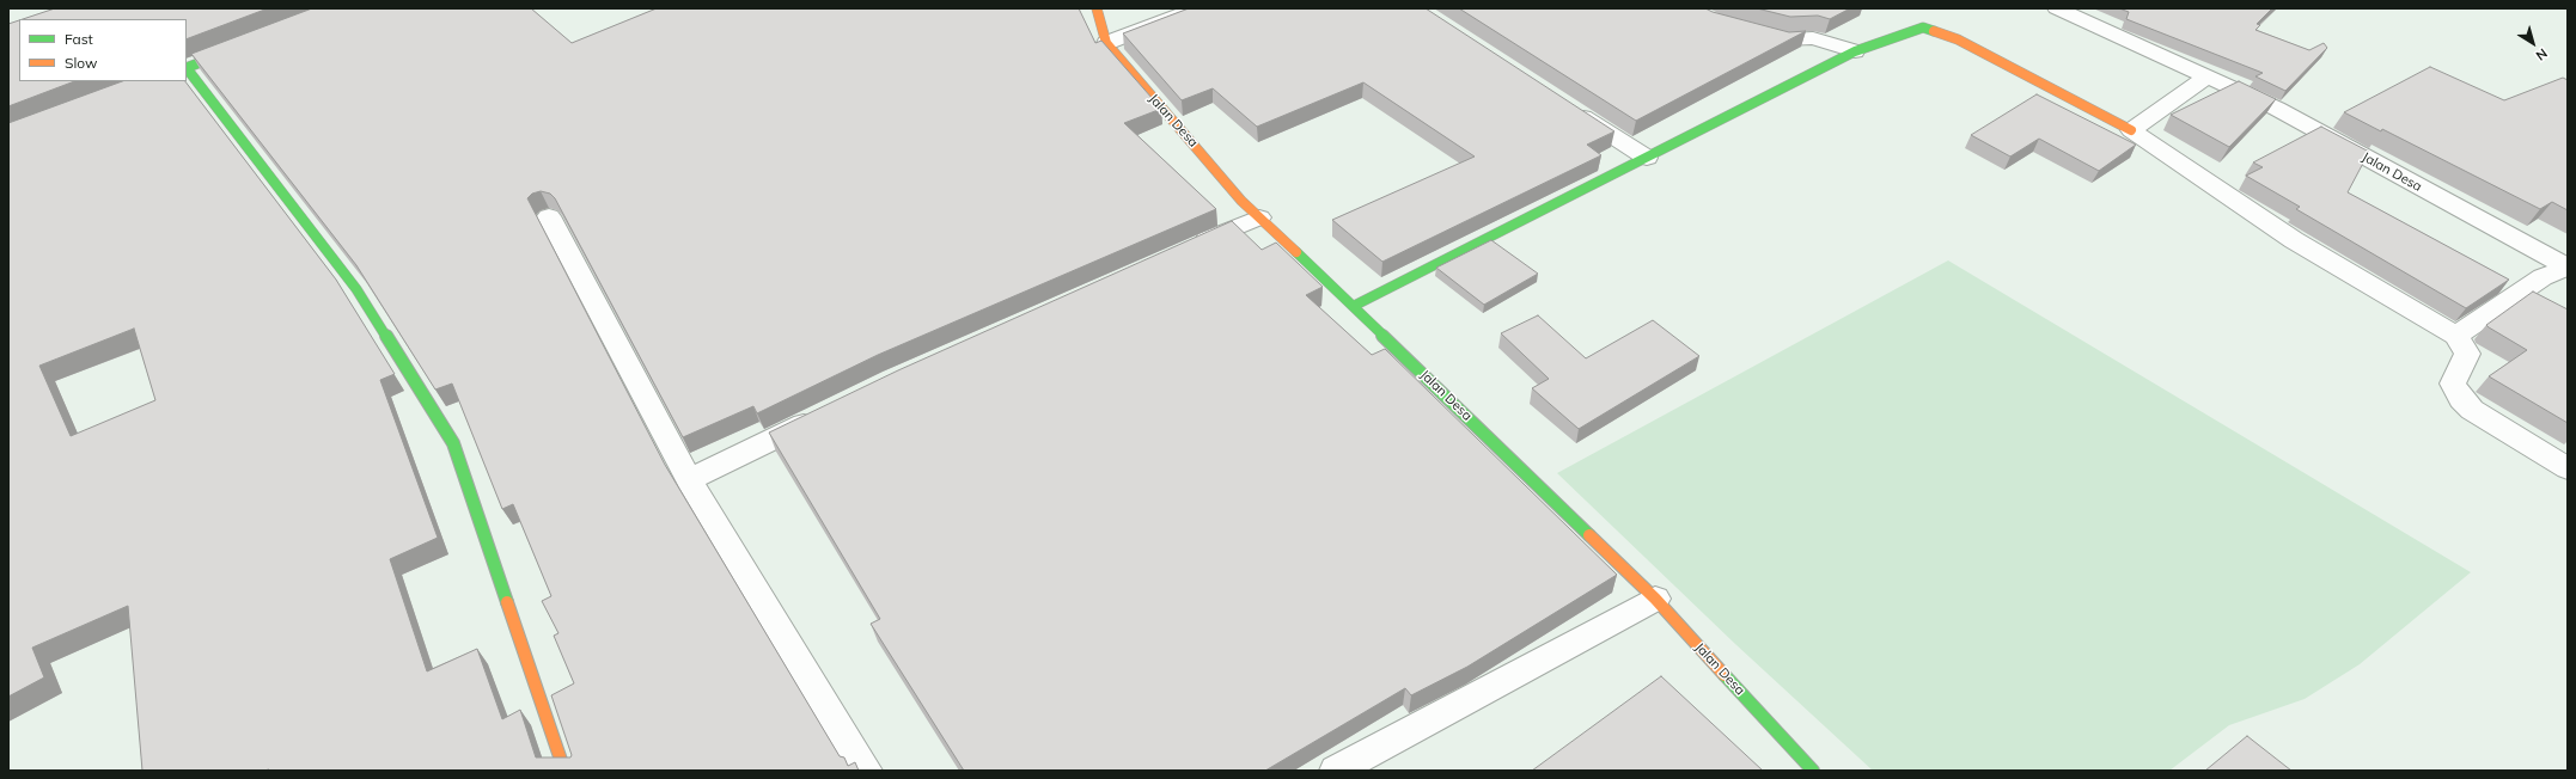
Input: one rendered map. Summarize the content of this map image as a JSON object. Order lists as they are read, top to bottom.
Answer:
{
  "streets": {
    "street": ["Jalan Desa"]
  },
  "legend": ["Fast", "Slow"],
  "north": "bottom right"
}
